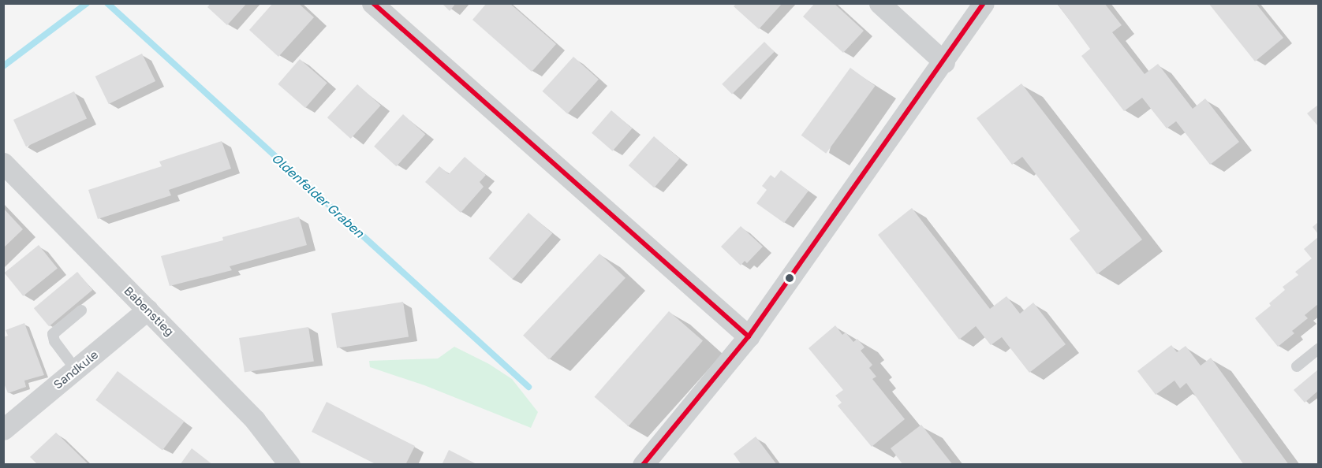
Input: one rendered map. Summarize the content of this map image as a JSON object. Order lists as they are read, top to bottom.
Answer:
{
  "streets": {
    "street": ["Babenstieg", "Sandkule"]
  },
  "crossings": [
    ["Babenstieg", "Sandkule"]
  ],
  "water": ["Oldenfelder Graben"]
}
